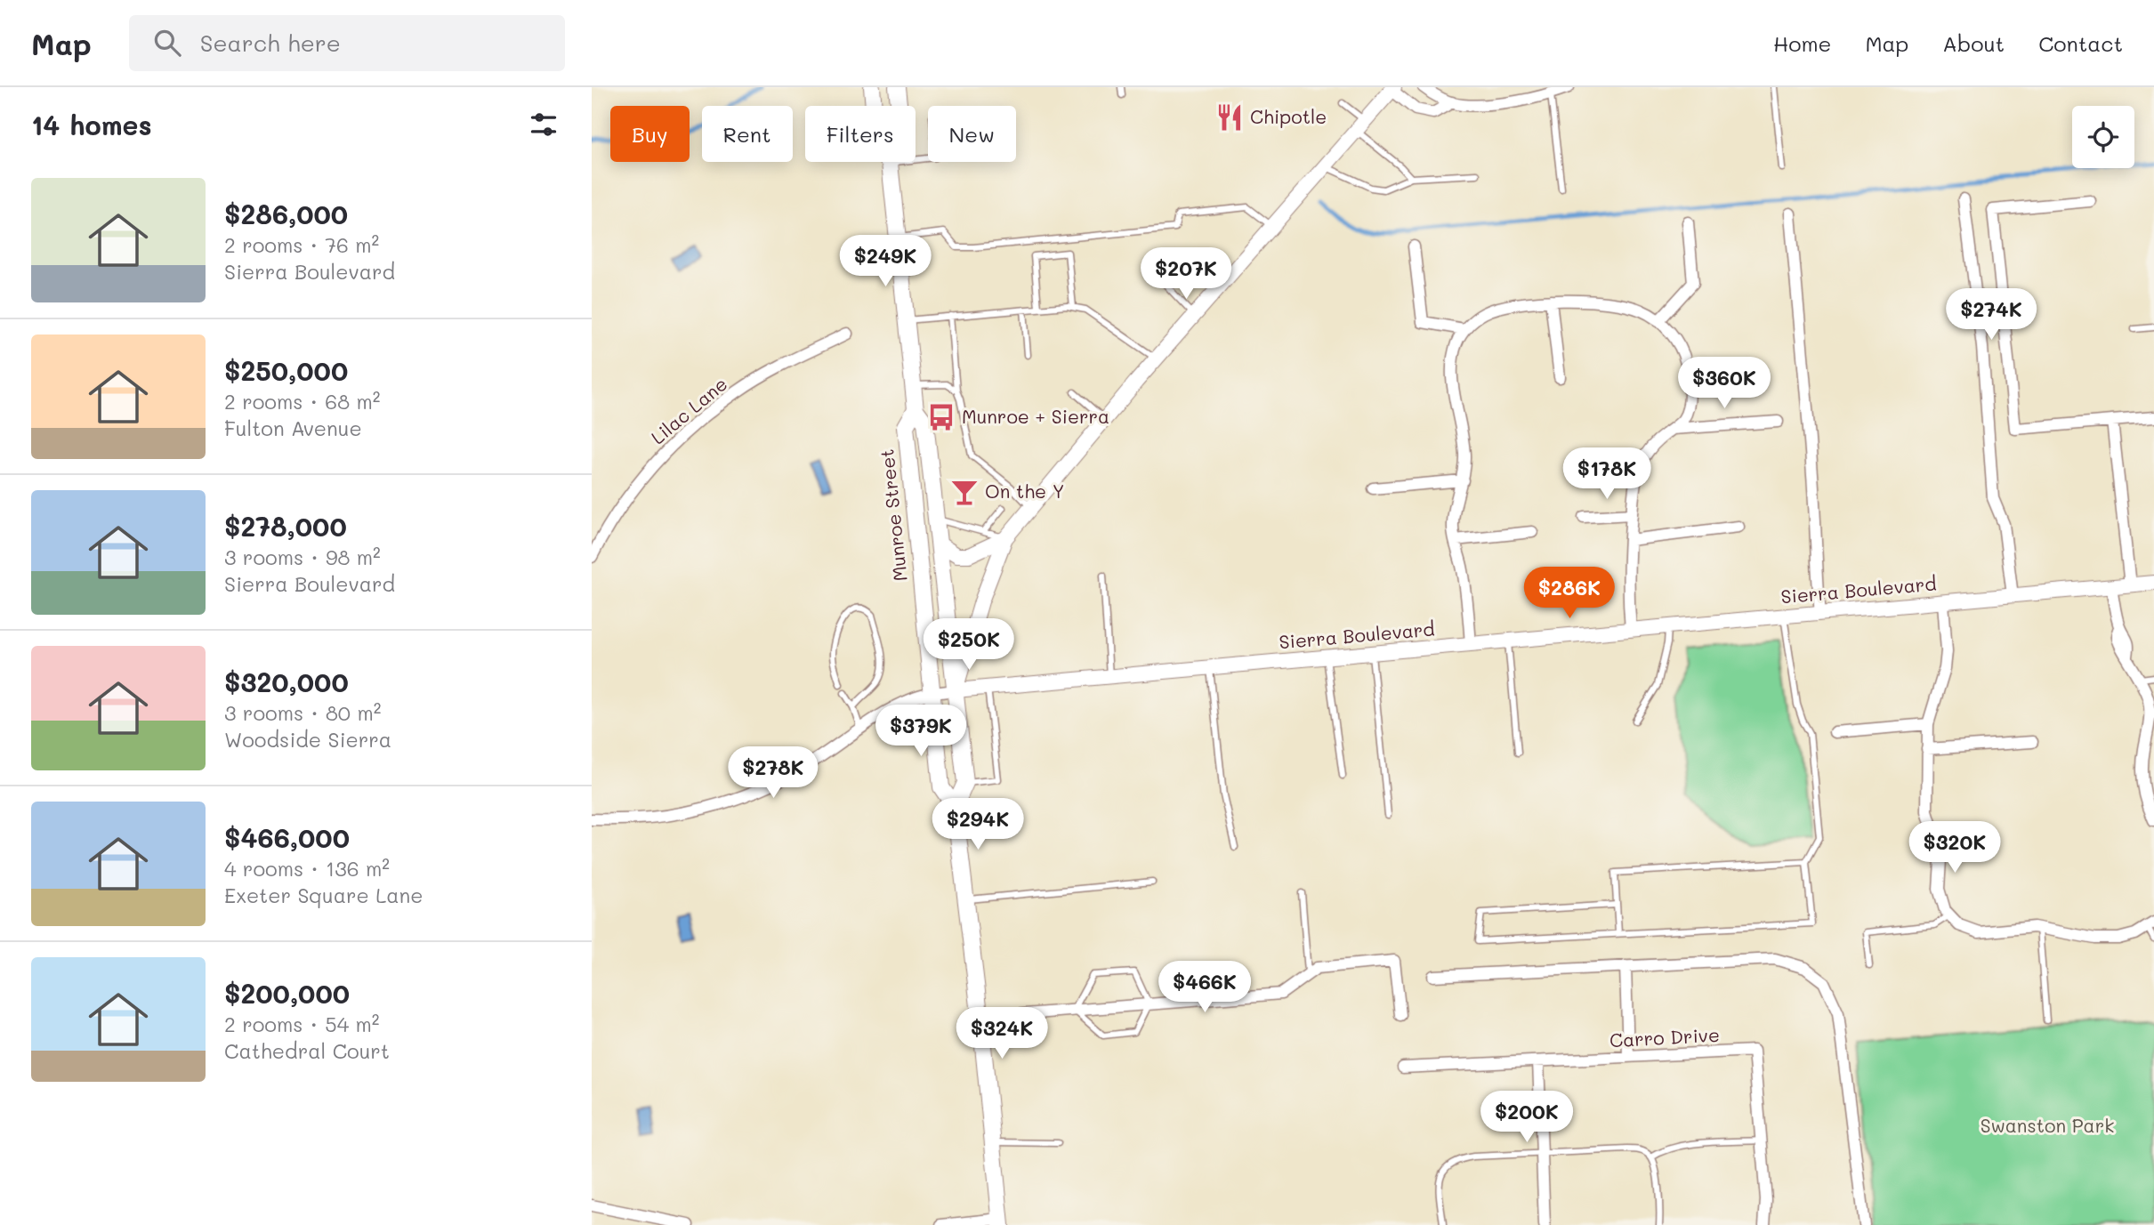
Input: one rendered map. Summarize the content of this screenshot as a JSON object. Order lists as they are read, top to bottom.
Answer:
{
  "streets": {
    "main road": ["Munroe Street"],
    "street": ["Lilac Lane", "Sierra Boulevard", "Carro Drive"]
  },
  "crossings": [
    ["Munroe Street", "Sierra Boulevard"]
  ],
  "parks": ["Swanston Park"],
  "places": {
    "restaurant": ["Chipotle"],
    "bus stop": ["Munroe + Sierra"],
    "bar": ["On the Y"]
  },
  "page": {
    "header": "Map",
    "search": "Search here",
    "nav": [
      "Home",
      "Map",
      "About",
      "Contact"
    ],
    "heading": "14 homes",
    "chip": [
      "Buy",
      "Rent",
      "Filters",
      "New"
    ],
    "list": [
      {
        "name": "$286,000",
        "note": "2 rooms · 76 m² · Sierra Boulevard"
      },
      {
        "name": "$250,000",
        "note": "2 rooms · 68 m² · Fulton Avenue"
      },
      {
        "name": "$278,000",
        "note": "3 rooms · 98 m² · Sierra Boulevard"
      },
      {
        "name": "$320,000",
        "note": "3 rooms · 80 m² · Woodside Sierra"
      },
      {
        "name": "$466,000",
        "note": "4 rooms · 136 m² · Exeter Square Lane"
      },
      {
        "name": "$200,000",
        "note": "2 rooms · 54 m² · Cathedral Court"
      }
    ],
    "price": [
      "$249K",
      "$207K",
      "$274K",
      "$360K",
      "$178K",
      "$286K",
      "$250K",
      "$379K",
      "$278K",
      "$294K",
      "$320K",
      "$466K",
      "$324K",
      "$200K"
    ]
  }
}
